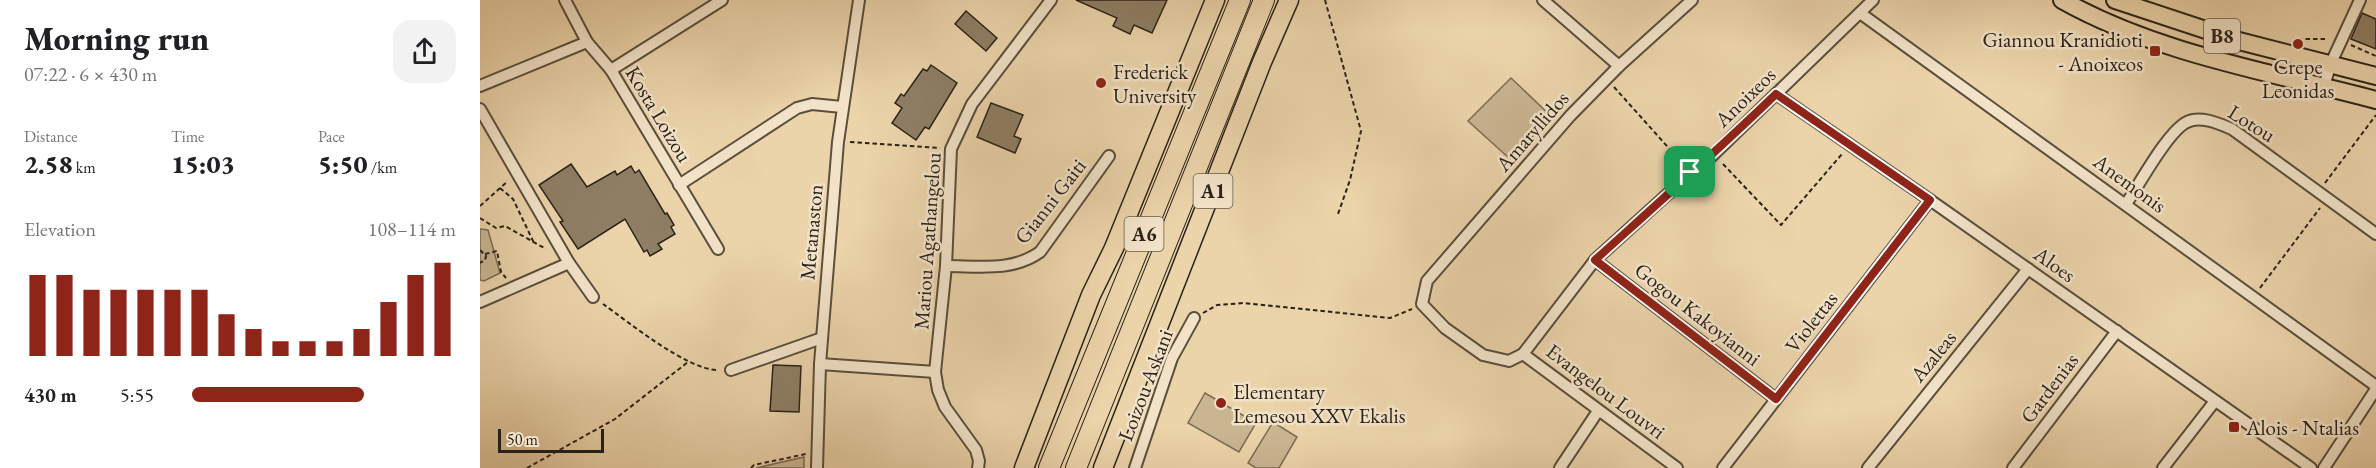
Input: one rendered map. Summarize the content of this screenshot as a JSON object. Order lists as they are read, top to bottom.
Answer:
{
  "streets": {
    "highway": ["A1", "A6"],
    "main road": ["B8"],
    "street": [
      "Anoixeos",
      "Kosta Loizou",
      "Lotou",
      "Amaryllidos",
      "Anemonis",
      "Gianni Gaiti",
      "Metanaston",
      "Mariou Agathangelou",
      "Aloes",
      "Gogou Kakoyianni",
      "Violettas",
      "Azaleas",
      "Loizou Askani",
      "Gardenias",
      "Evangelou Louvri"
    ]
  },
  "crossings": [
    ["Anoixeos", "Anemonis"],
    ["Anoixeos", "Aloes"],
    ["Anoixeos", "Gogou Kakoyianni"],
    ["Anoixeos", "Evangelou Louvri"],
    ["Lotou", "Anemonis"],
    ["Amaryllidos", "Evangelou Louvri"],
    ["Gianni Gaiti", "Mariou Agathangelou"],
    ["Aloes", "Violettas"],
    ["Aloes", "Azaleas"],
    ["Aloes", "Gardenias"],
    ["Gogou Kakoyianni", "Violettas"]
  ],
  "places": {
    "other": ["Crepe Leonidas", "Frederick University", "Elementary Lemesou XXV Ekalis"],
    "transit": ["Giannou Kranidioti - Anoixeos", "Alois - Ntalias"]
  },
  "scale_bar": "50 m",
  "page": {
    "heading": ["Morning run", "07:22 · 6 × 430 m"],
    "stats": [
      ["Distance", "2.58 km"],
      ["Time", "15:03"],
      ["Pace", "5:50 /km"]
    ],
    "chart": ["Elevation", "108–114 m"],
    "list": [
      {
        "name": "430 m",
        "note": "5:55"
      }
    ],
    "scale": "50 m"
  }
}
